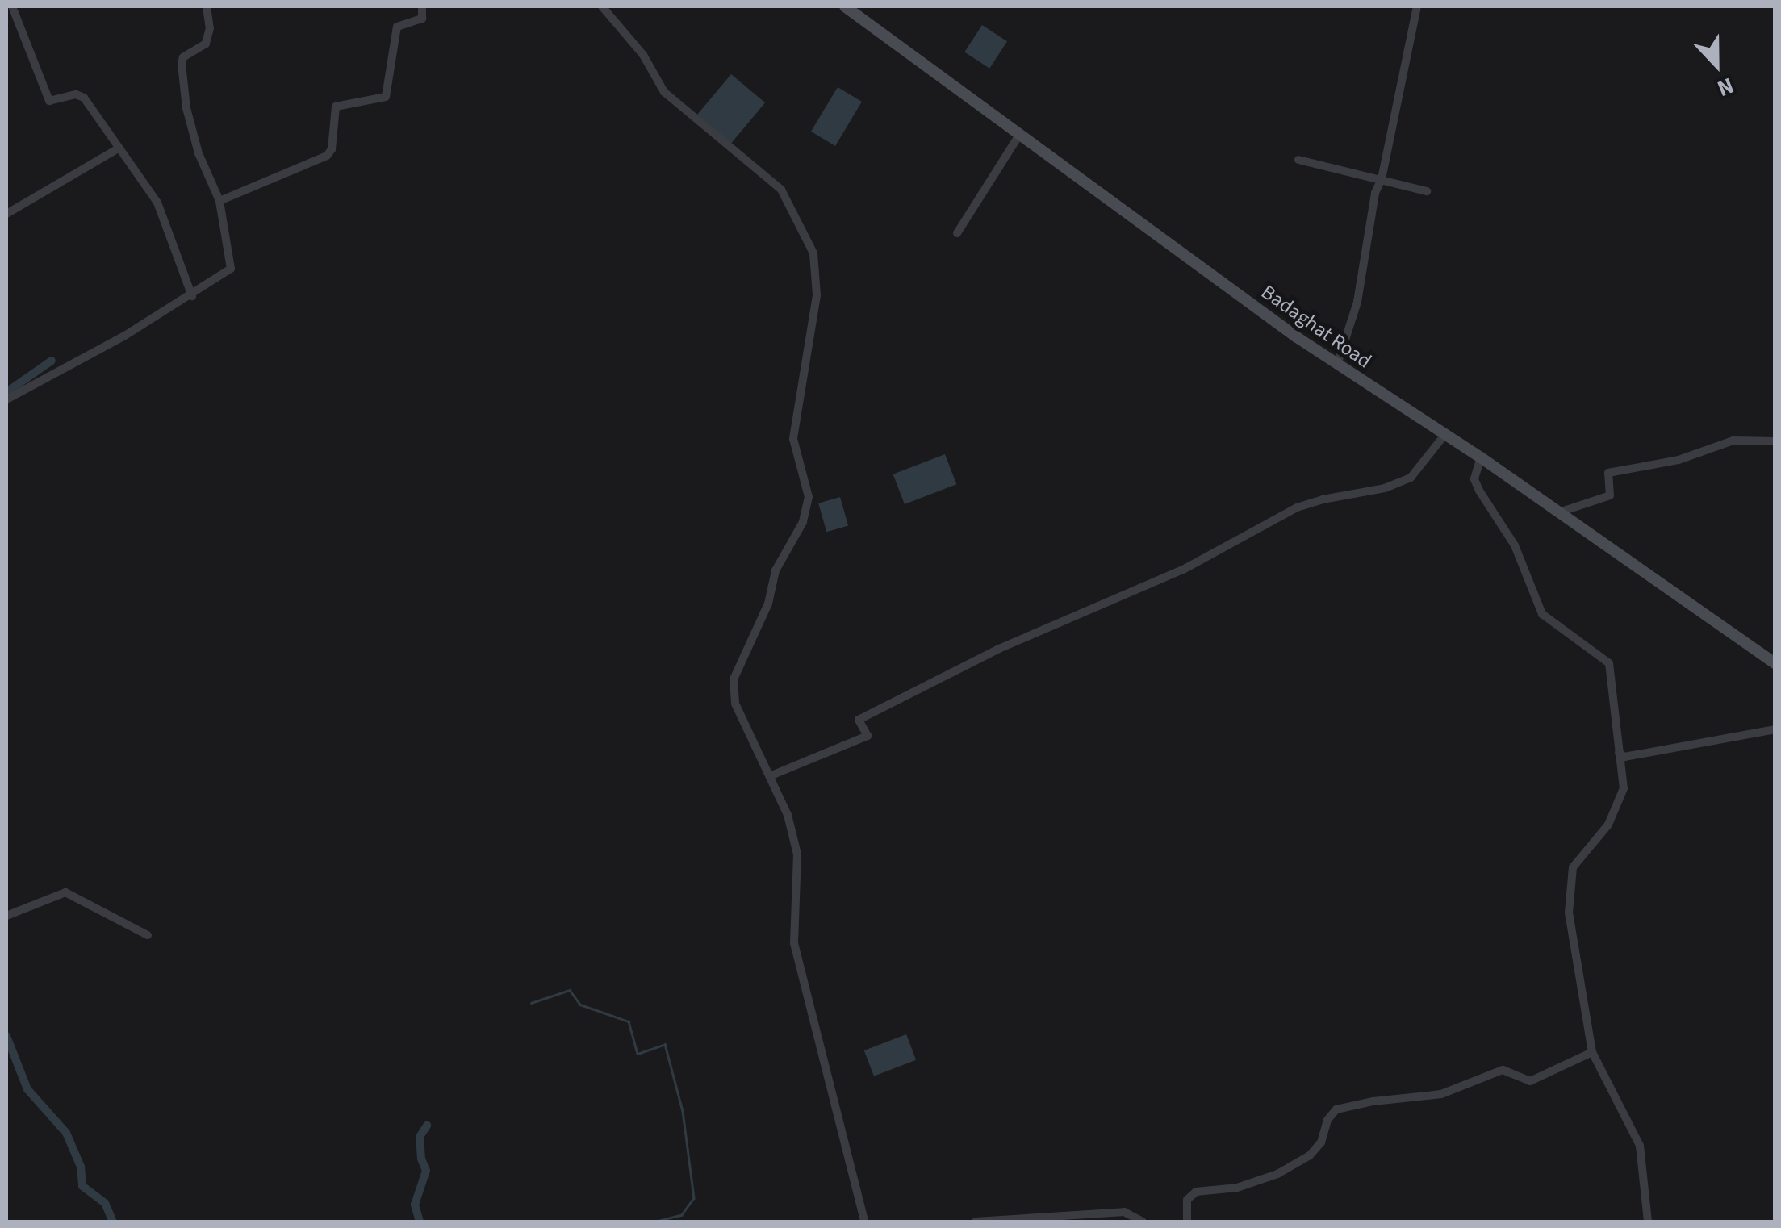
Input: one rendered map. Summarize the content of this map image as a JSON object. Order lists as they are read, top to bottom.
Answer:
{
  "streets": {
    "main road": ["Badaghat Road"]
  },
  "north": "bottom"
}
